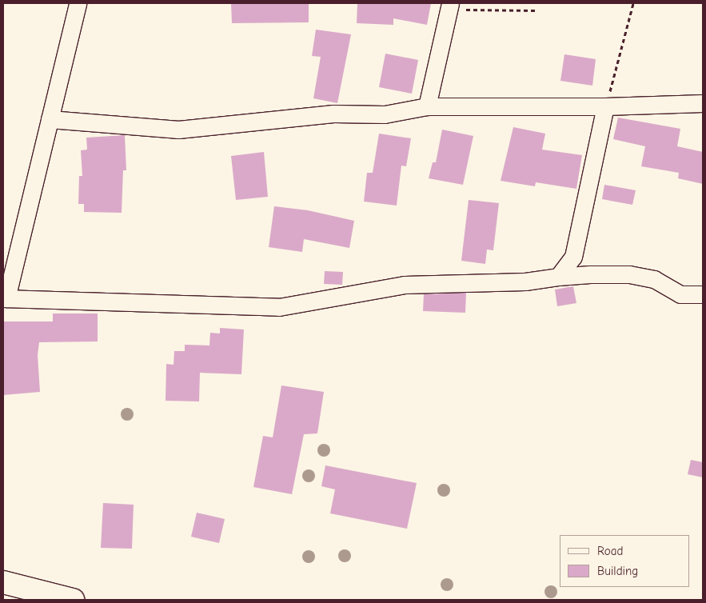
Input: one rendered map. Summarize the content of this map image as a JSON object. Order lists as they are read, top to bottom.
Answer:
{
  "legend": ["Road", "Building"]
}
